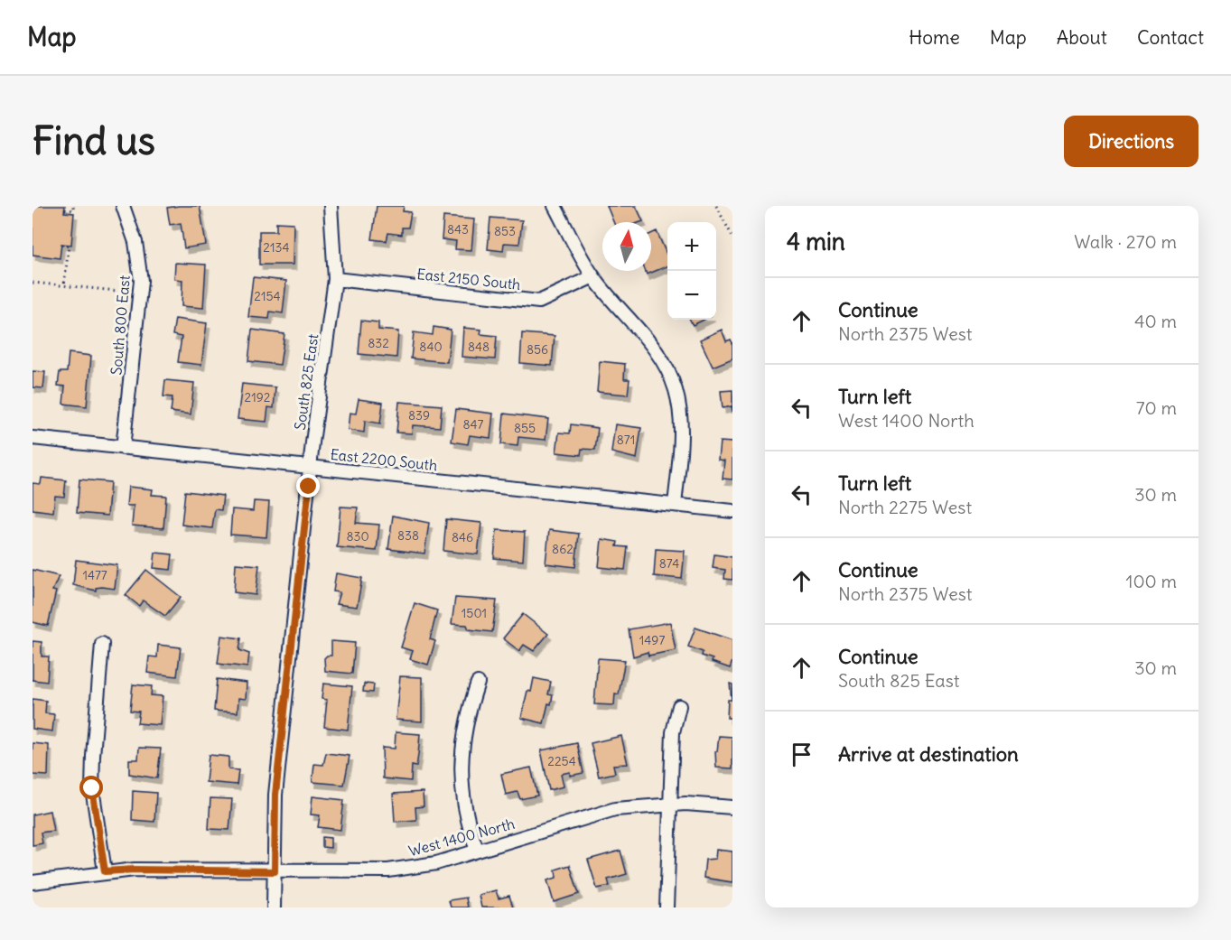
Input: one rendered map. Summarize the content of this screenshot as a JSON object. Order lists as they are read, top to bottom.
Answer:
{
  "streets": {
    "street": [
      "East 2150 South",
      "South 800 East",
      "South 825 East",
      "East 2200 South",
      "West 1400 North"
    ]
  },
  "crossings": [
    ["East 2150 South", "South 825 East"],
    ["South 800 East", "East 2200 South"],
    ["South 825 East", "East 2200 South"],
    ["South 825 East", "West 1400 North"]
  ],
  "house_numbers": [
    "843",
    "853",
    "2134",
    "2154",
    "832",
    "840",
    "848",
    "856",
    "2192",
    "839",
    "847",
    "855",
    "871",
    "838",
    "830",
    "846",
    "862",
    "874",
    "1477",
    "1501",
    "1497",
    "2254"
  ],
  "north": "top",
  "page": {
    "header": "Map",
    "nav": [
      "Home",
      "Map",
      "About",
      "Contact"
    ],
    "buttons": "Directions",
    "title": "Find us",
    "heading": ["4 min", "Walk · 270 m"],
    "map_buttons": ["+", "−"],
    "list": [
      ["Continue", "North 2375 West", "40 m"],
      ["Turn left", "West 1400 North", "70 m"],
      ["Turn left", "North 2275 West", "30 m"],
      ["Continue", "North 2375 West", "100 m"],
      ["Continue", "South 825 East", "30 m"],
      "Arrive at destination"
    ]
  }
}
